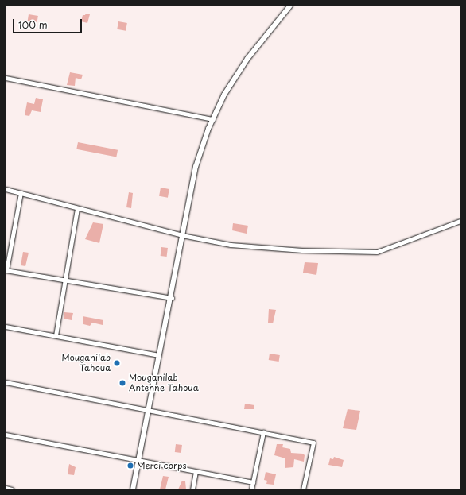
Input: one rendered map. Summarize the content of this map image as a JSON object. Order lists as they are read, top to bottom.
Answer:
{
  "places": ["Mouganilab Tahoua", "Mouganilab Antenne Tahoua", "Merci corps"],
  "scale_bar": "100 m"
}
